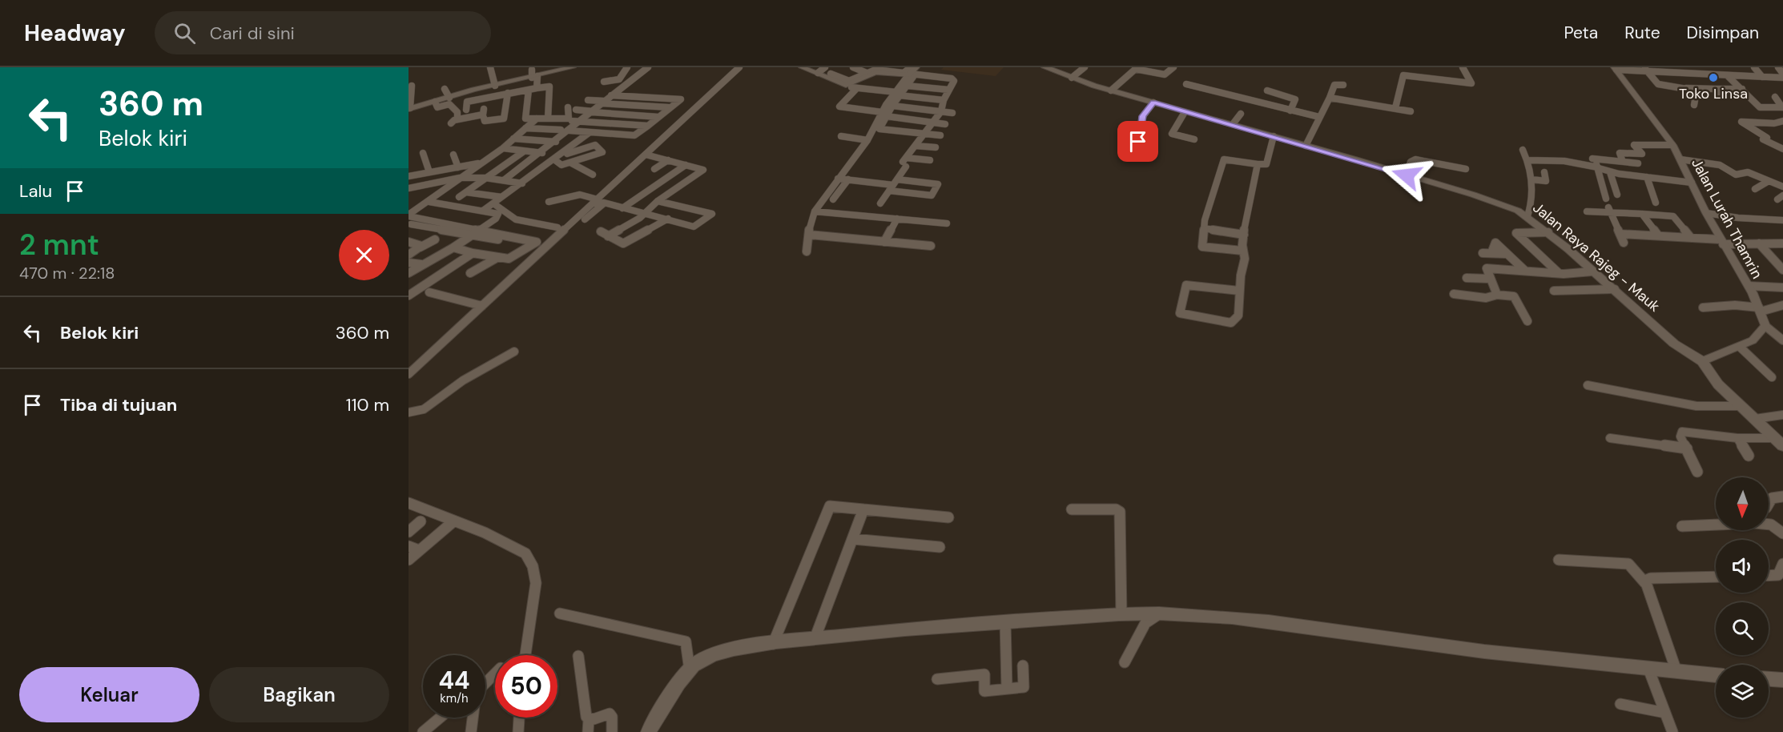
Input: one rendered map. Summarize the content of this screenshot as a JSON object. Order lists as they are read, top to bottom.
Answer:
{
  "streets": {
    "main road": ["Jalan Raya Rajeg - Mauk"],
    "street": ["Jalan Lurah Thamrin"]
  },
  "places": ["Toko Linsa"],
  "north": "bottom",
  "page": {
    "header": "Headway",
    "search": "Cari di sini",
    "nav": ["Peta", "Rute", "Disimpan"],
    "turn": ["360 m", "Belok kiri"],
    "then": "Lalu",
    "heading": ["2 mnt", "470 m · 22:18"],
    "list": [
      {
        "name": "Belok kiri",
        "value": "360 m"
      },
      {
        "name": "Tiba di tujuan",
        "value": "110 m"
      }
    ],
    "speed": "44 km/h",
    "limit": "50",
    "buttons": ["Keluar", "Bagikan"]
  }
}
